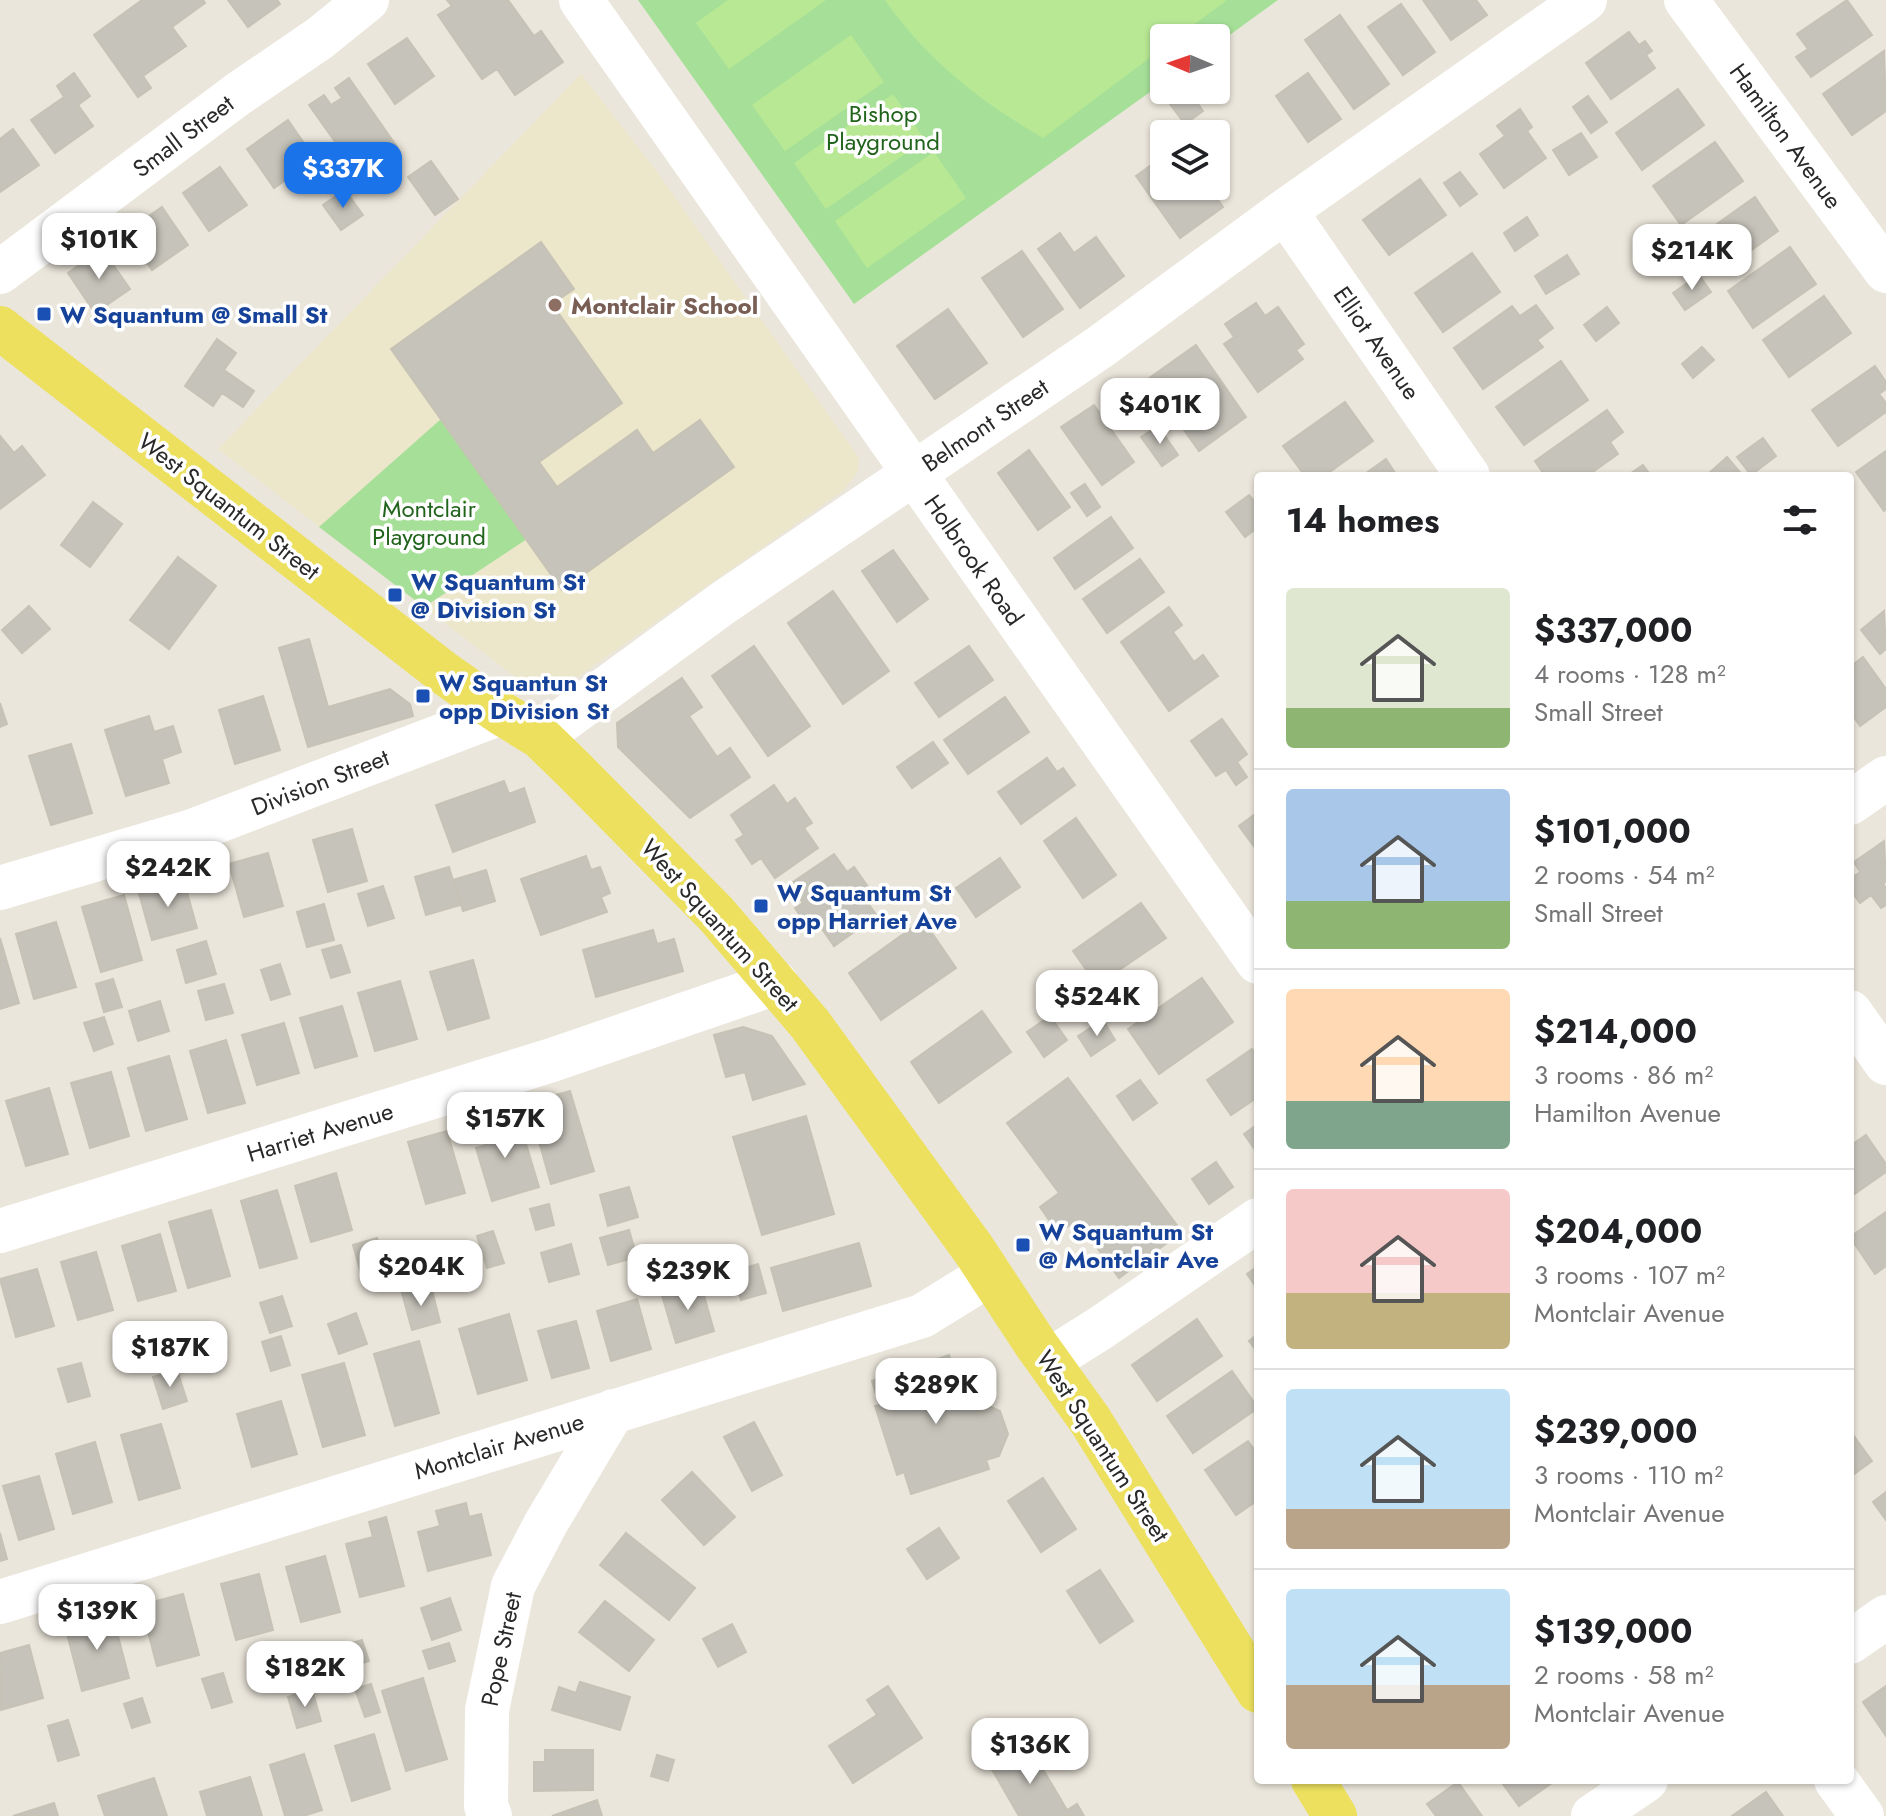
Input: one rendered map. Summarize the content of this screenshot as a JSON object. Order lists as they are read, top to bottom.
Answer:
{
  "streets": {
    "main road": ["West Squantum Street"],
    "street": [
      "Small Street",
      "Hamilton Avenue",
      "Elliot Avenue",
      "Belmont Street",
      "Holbrook Road",
      "Division Street",
      "Harriet Avenue",
      "Montclair Avenue",
      "Pope Street"
    ]
  },
  "crossings": [
    ["Elliot Avenue", "Belmont Street"],
    ["Belmont Street", "West Squantum Street"],
    ["Belmont Street", "Holbrook Road"],
    ["West Squantum Street", "Division Street"],
    ["West Squantum Street", "Harriet Avenue"],
    ["West Squantum Street", "Montclair Avenue"],
    ["Montclair Avenue", "Pope Street"]
  ],
  "parks": ["Bishop Playground", "Montclair Playground"],
  "places": {
    "other": ["Montclair School"],
    "transit": [
      "W Squantum @ Small St",
      "W Squantum St @ Division St",
      "W Squantun St opp Division St",
      "W Squantum St opp Harriet Ave",
      "W Squantum St @ Montclair Ave"
    ]
  },
  "north": "left",
  "page": {
    "price": [
      "$337K",
      "$101K",
      "$214K",
      "$401K",
      "$242K",
      "$524K",
      "$157K",
      "$204K",
      "$239K",
      "$187K",
      "$289K",
      "$139K",
      "$182K",
      "$136K"
    ],
    "heading": "14 homes",
    "list": [
      {
        "name": "$337,000",
        "note": "4 rooms · 128 m² · Small Street"
      },
      {
        "name": "$101,000",
        "note": "2 rooms · 54 m² · Small Street"
      },
      {
        "name": "$214,000",
        "note": "3 rooms · 86 m² · Hamilton Avenue"
      },
      {
        "name": "$204,000",
        "note": "3 rooms · 107 m² · Montclair Avenue"
      },
      {
        "name": "$239,000",
        "note": "3 rooms · 110 m² · Montclair Avenue"
      },
      {
        "name": "$139,000",
        "note": "2 rooms · 58 m² · Montclair Avenue"
      }
    ]
  }
}
